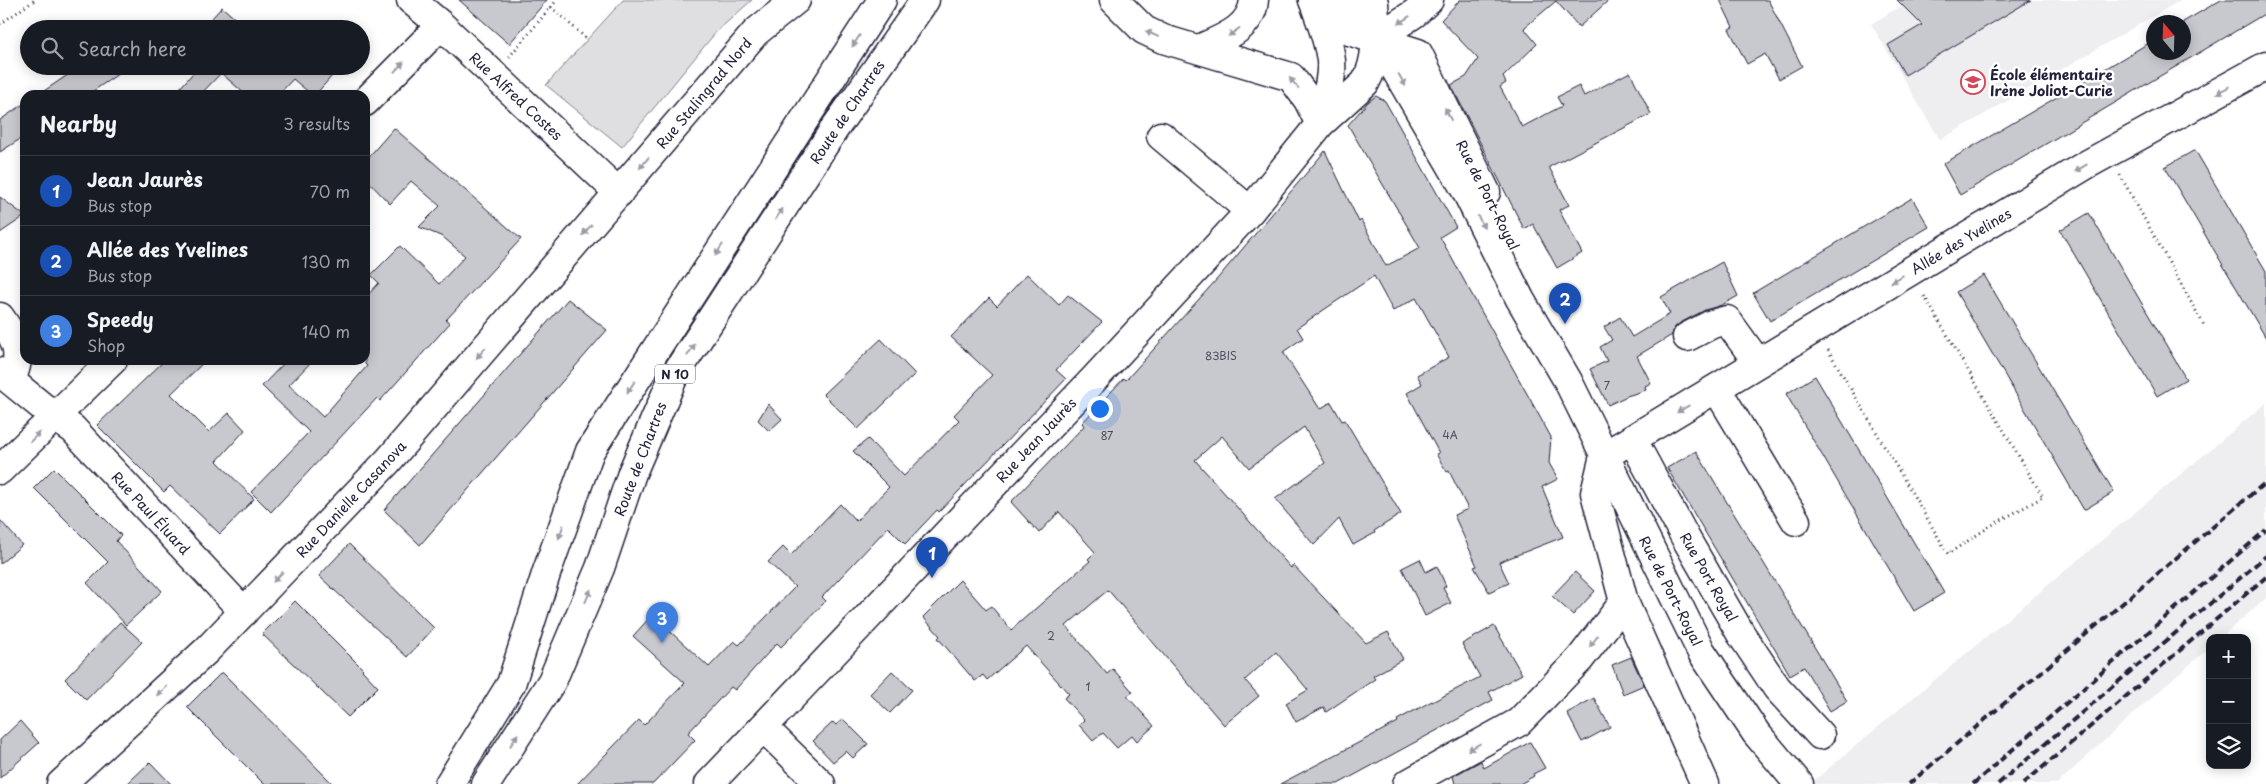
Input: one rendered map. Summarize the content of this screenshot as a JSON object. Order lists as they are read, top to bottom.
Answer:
{
  "streets": {
    "street": [
      "Rue Stalingrad Nord",
      "Rue Alfred Costes",
      "Route de Chartres",
      "Rue de Port-Royal",
      "Allée des Yvelines",
      "N 10",
      "Rue Jean Jaurès",
      "Rue Danielle Casanova",
      "Rue Paul Éluard",
      "Rue Port Royal"
    ]
  },
  "crossings": [
    ["Rue Stalingrad Nord", "Rue Alfred Costes"],
    ["Rue Stalingrad Nord", "Rue Danielle Casanova"],
    ["Rue Alfred Costes", "Rue Danielle Casanova"],
    ["Rue de Port-Royal", "Rue Jean Jaurès"],
    ["Allée des Yvelines", "Rue Port Royal"],
    ["Rue Danielle Casanova", "Rue Paul Éluard"]
  ],
  "one_way": ["Allée des Yvelines"],
  "places": {
    "school or university": ["École élémentaire Irène Joliot-Curie"]
  },
  "house_numbers": [
    "83BIS",
    "7",
    "4A",
    "87",
    "2",
    "1"
  ],
  "north": "top",
  "page": {
    "search": "Search here",
    "heading": ["Nearby", "3 results"],
    "list": [
      {
        "mark": "1",
        "name": "Jean Jaurès",
        "note": "Bus stop",
        "value": "70 m"
      },
      {
        "mark": "2",
        "name": "Allée des Yvelines",
        "note": "Bus stop",
        "value": "130 m"
      },
      {
        "mark": "3",
        "name": "Speedy",
        "note": "Shop",
        "value": "140 m"
      }
    ],
    "pins": ["2", "1", "3"],
    "map_buttons": ["+", "−"]
  }
}
